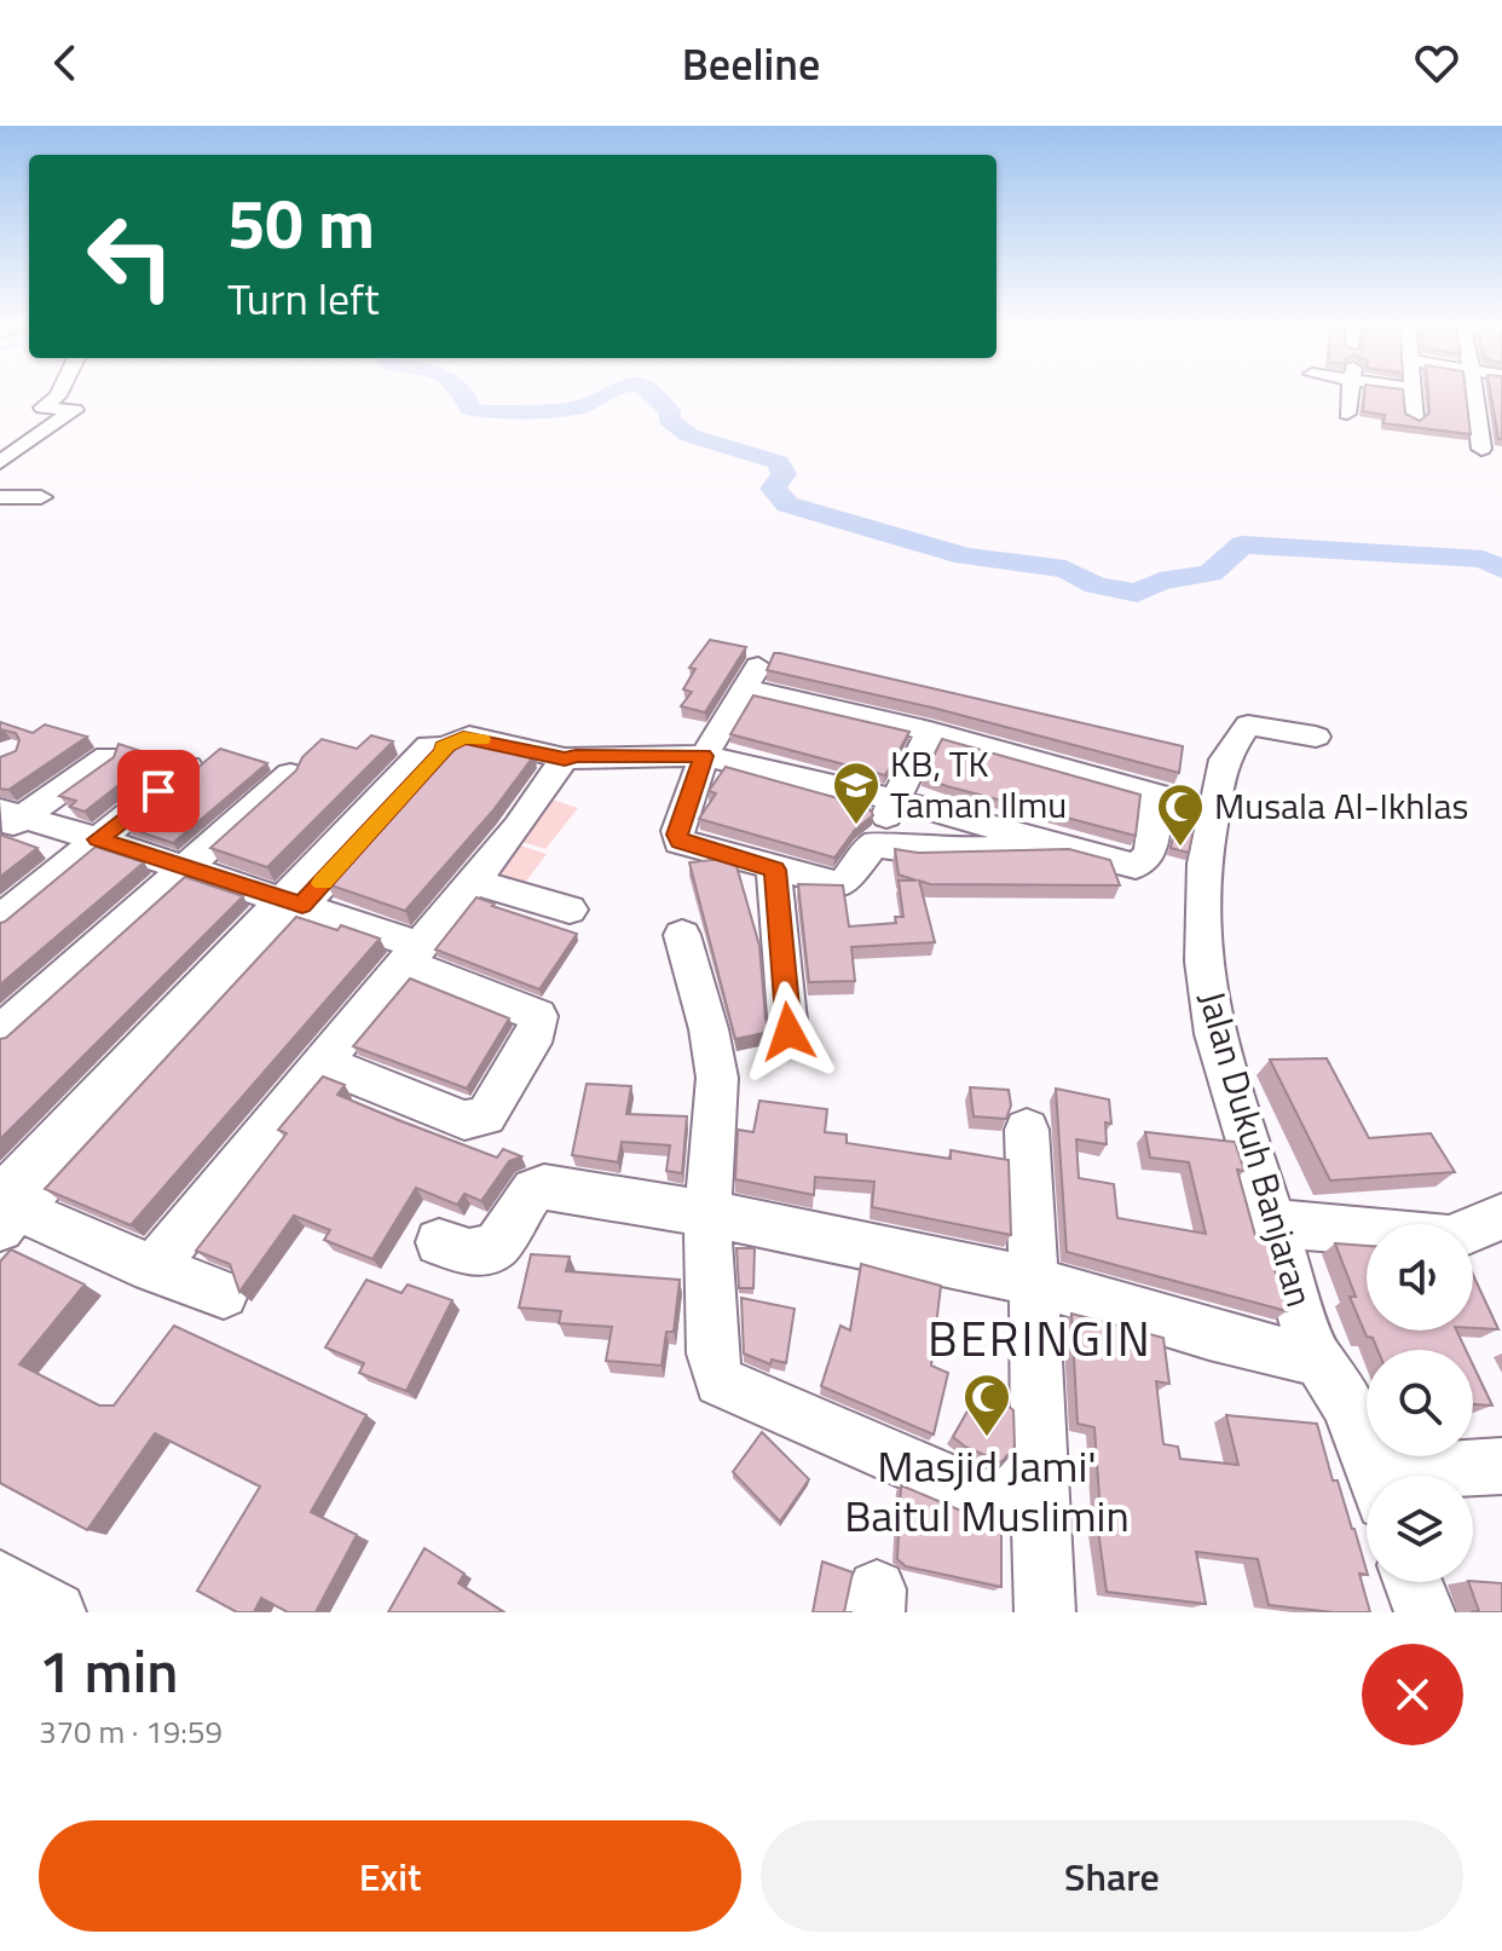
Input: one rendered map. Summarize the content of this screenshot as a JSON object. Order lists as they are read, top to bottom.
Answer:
{
  "streets": {
    "street": ["Jalan Dukuh Banjaran"]
  },
  "districts": ["BERINGIN"],
  "places": {
    "school or university": ["KB, TK Taman Ilmu"],
    "mosque": ["Musala Al-Ikhlas", "Masjid Jami' Baitul Muslimin"]
  },
  "page": {
    "header": "Beeline",
    "turn": ["50 m", "Turn left"],
    "heading": ["1 min", "370 m · 19:59"],
    "buttons": ["Exit", "Share"]
  }
}
